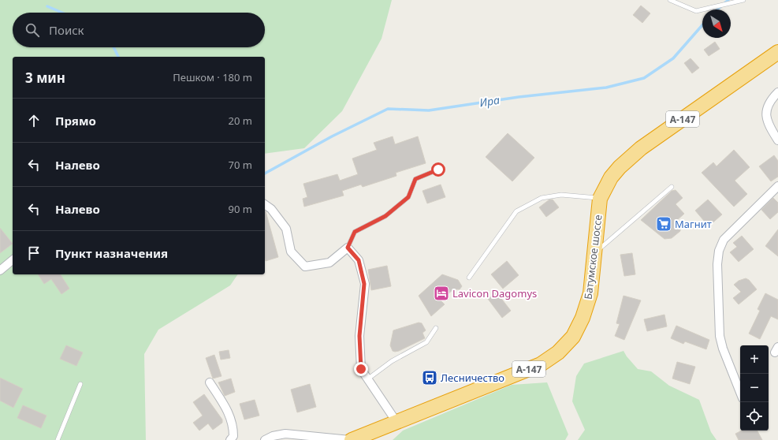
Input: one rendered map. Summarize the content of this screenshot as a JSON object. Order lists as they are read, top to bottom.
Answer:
{
  "streets": {
    "highway": ["А-147", "Батумское шоссе"]
  },
  "water": ["Ира"],
  "places": {
    "supermarket": ["Магнит"],
    "hotel": ["Lavicon Dagomys"],
    "bus stop": ["Лесничество"]
  },
  "north": "bottom right",
  "page": {
    "search": "Поиск",
    "heading": ["3 мин", "Пешком · 180 m"],
    "list": [
      ["Прямо", "20 m"],
      ["Налево", "70 m"],
      ["Налево", "90 m"],
      "Пункт назначения"
    ],
    "map_buttons": ["+", "−"]
  }
}
